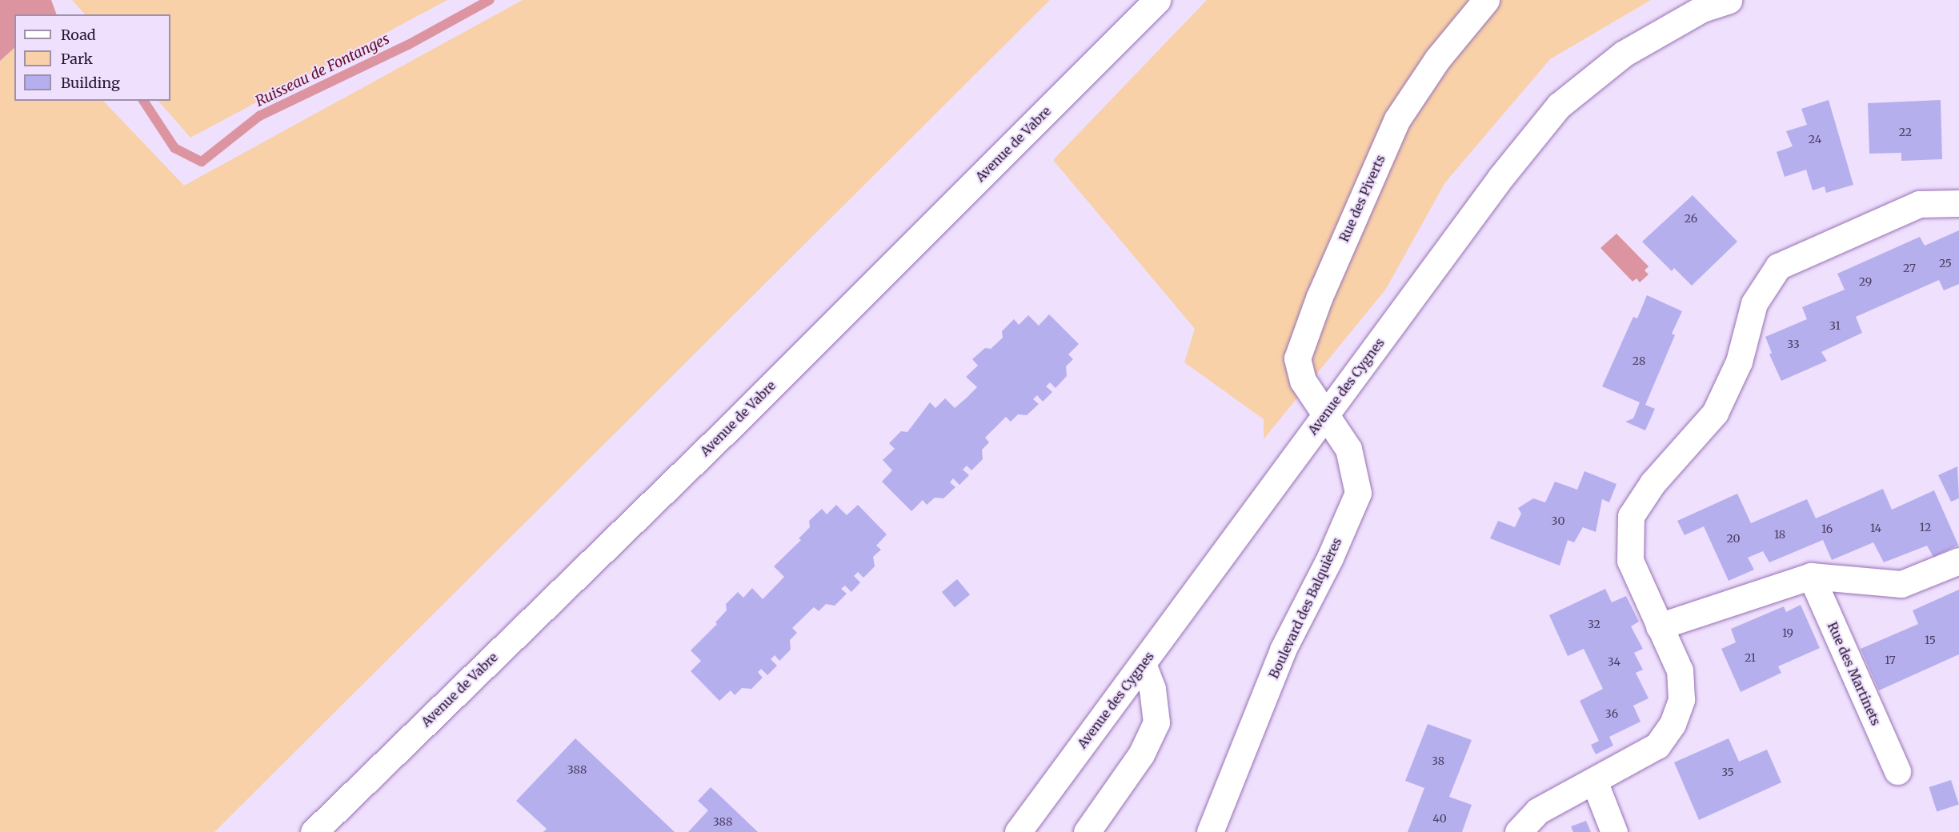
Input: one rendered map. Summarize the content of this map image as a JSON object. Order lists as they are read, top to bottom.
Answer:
{
  "streets": {
    "street": [
      "Avenue de Vabre",
      "Rue des Piverts",
      "Avenue des Cygnes",
      "Boulevard des Balquières",
      "Rue des Martinets"
    ]
  },
  "crossings": [
    ["Rue des Piverts", "Avenue des Cygnes"],
    ["Rue des Piverts", "Boulevard des Balquières"],
    ["Avenue des Cygnes", "Boulevard des Balquières"]
  ],
  "water": ["Ruisseau de Fontanges"],
  "house_numbers": [
    "22",
    "24",
    "26",
    "25",
    "27",
    "29",
    "31",
    "33",
    "28",
    "30",
    "12",
    "14",
    "16",
    "18",
    "20",
    "32",
    "19",
    "15",
    "21",
    "17",
    "34",
    "36",
    "38",
    "388",
    "35",
    "40",
    "388"
  ],
  "legend": ["Road", "Park", "Building"]
}
